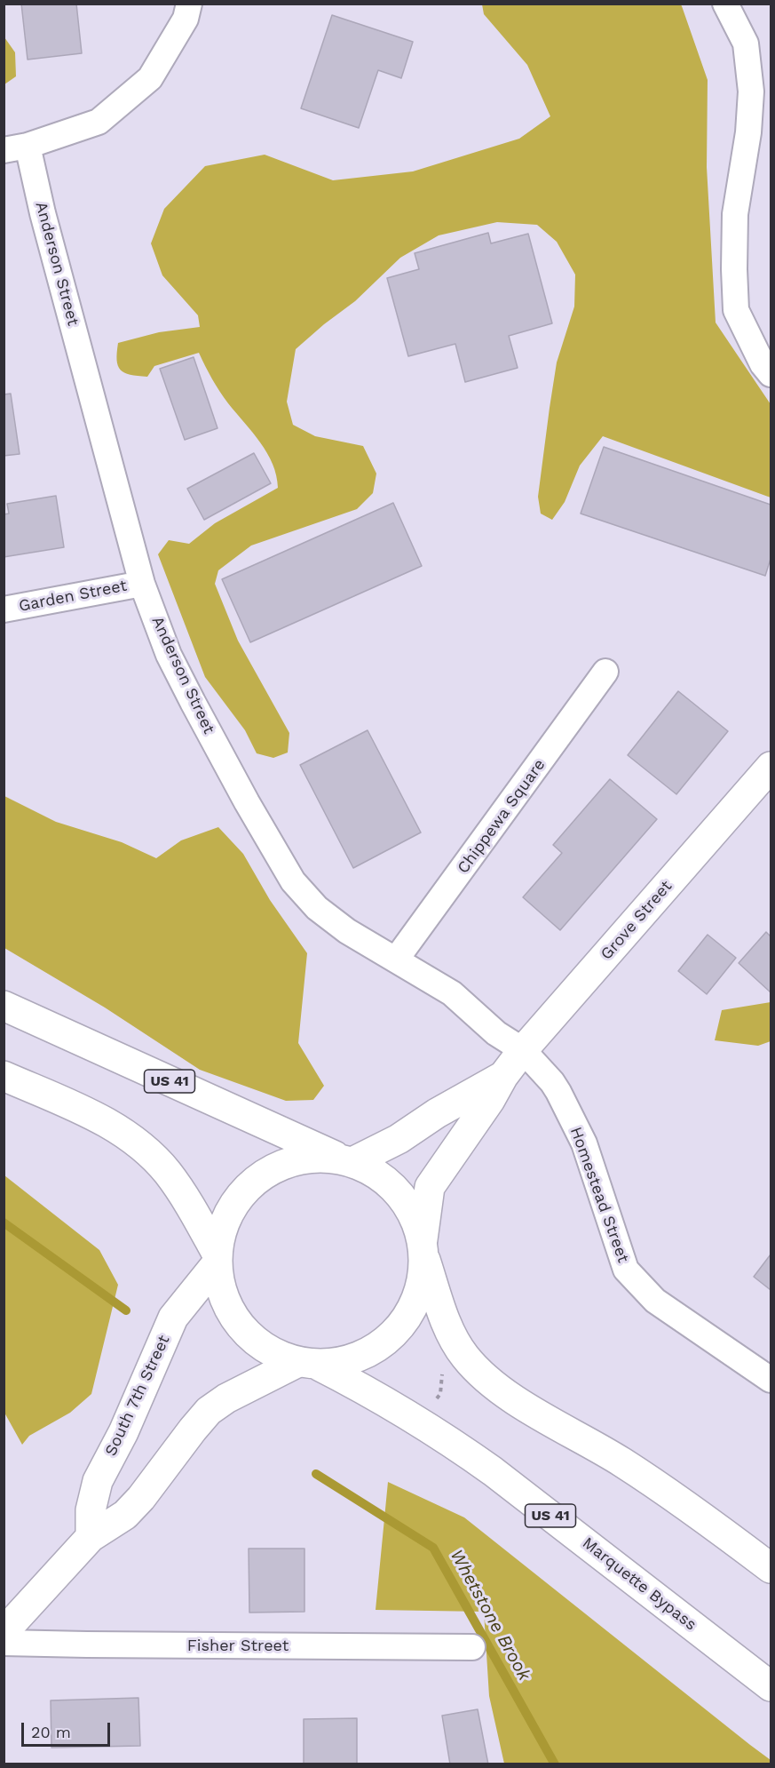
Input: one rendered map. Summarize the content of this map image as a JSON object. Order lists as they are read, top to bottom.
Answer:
{
  "streets": {
    "main road": [
      "Grove Street",
      "US 41",
      "South 7th Street",
      "Marquette Bypass"
    ],
    "street": [
      "Anderson Street",
      "Garden Street",
      "Chippewa Square",
      "Homestead Street",
      "Fisher Street"
    ]
  },
  "crossings": [
    ["Anderson Street", "Garden Street"],
    ["Anderson Street", "Chippewa Square"],
    ["Anderson Street", "Grove Street"],
    ["Anderson Street", "Homestead Street"],
    ["Grove Street", "US 41"],
    ["Grove Street", "Homestead Street"],
    ["Grove Street", "South 7th Street"],
    ["Grove Street", "Marquette Bypass"],
    ["US 41", "South 7th Street"],
    ["US 41", "Marquette Bypass"]
  ],
  "water": ["Whetstone Brook"],
  "scale_bar": "20 m"
}
